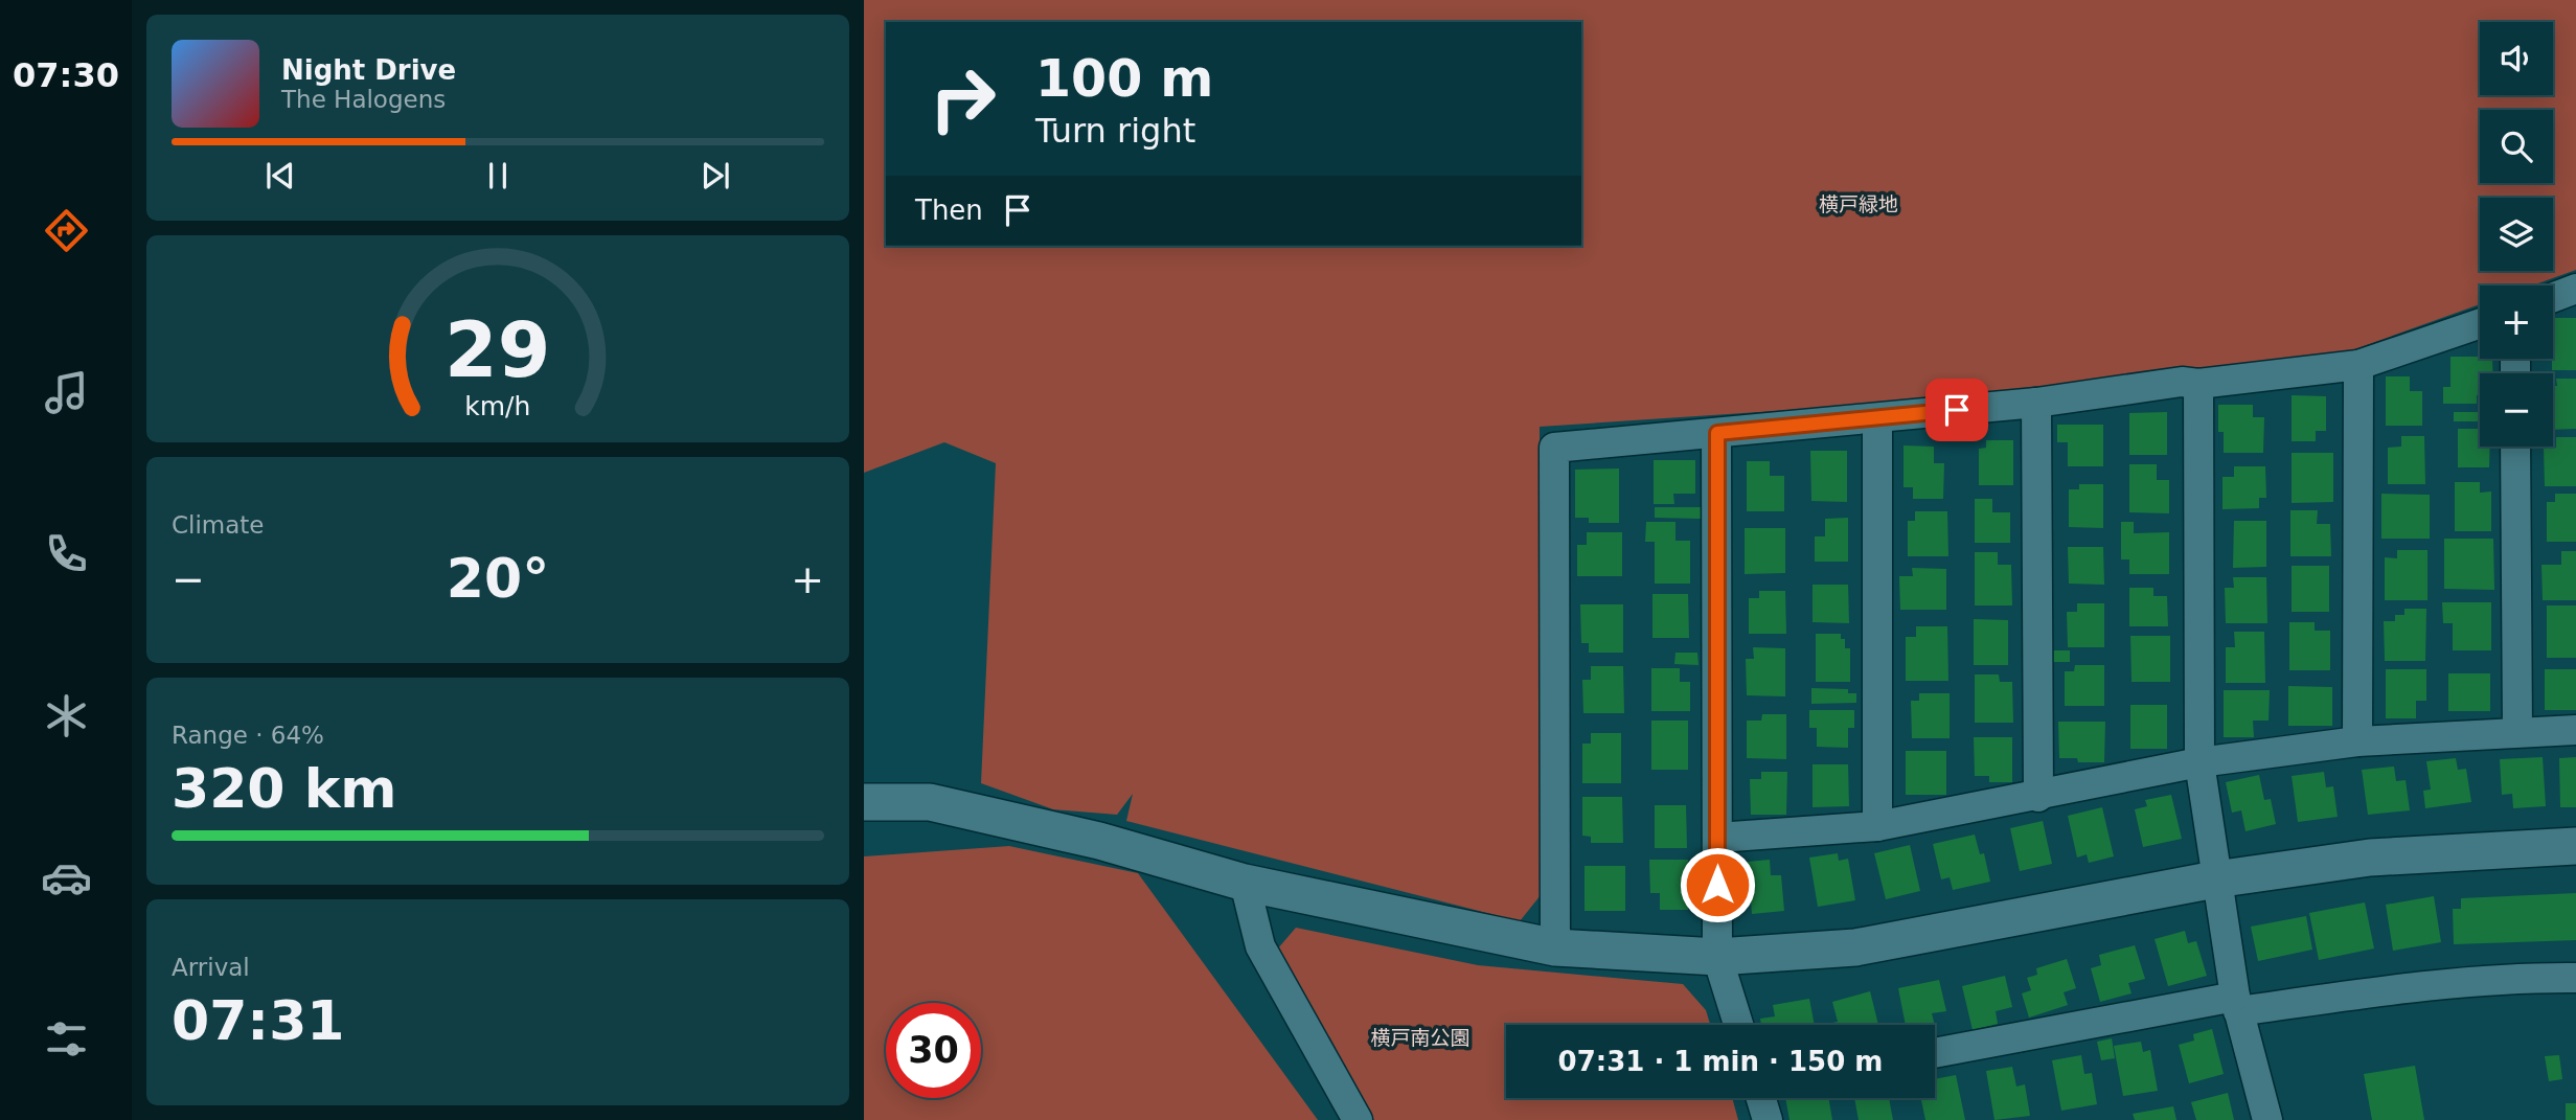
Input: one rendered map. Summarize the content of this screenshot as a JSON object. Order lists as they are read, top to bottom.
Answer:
{
  "parks": ["横戸緑地", "横戸南公園"],
  "page": {
    "tabs": "07:30",
    "map_buttons": ["+", "−"],
    "turn": ["100 m", "Turn right"],
    "song": ["Night Drive", "The Halogens"],
    "then": "Then",
    "tile": [
      "Climate",
      ["Range · 64%", "320 km"],
      ["Arrival", "07:31"]
    ],
    "heat": ["−", "20°", "+"],
    "limit": "30",
    "trip": "07:31 · 1 min · 150 m",
    "gauge": ["29", "km/h"]
  }
}
